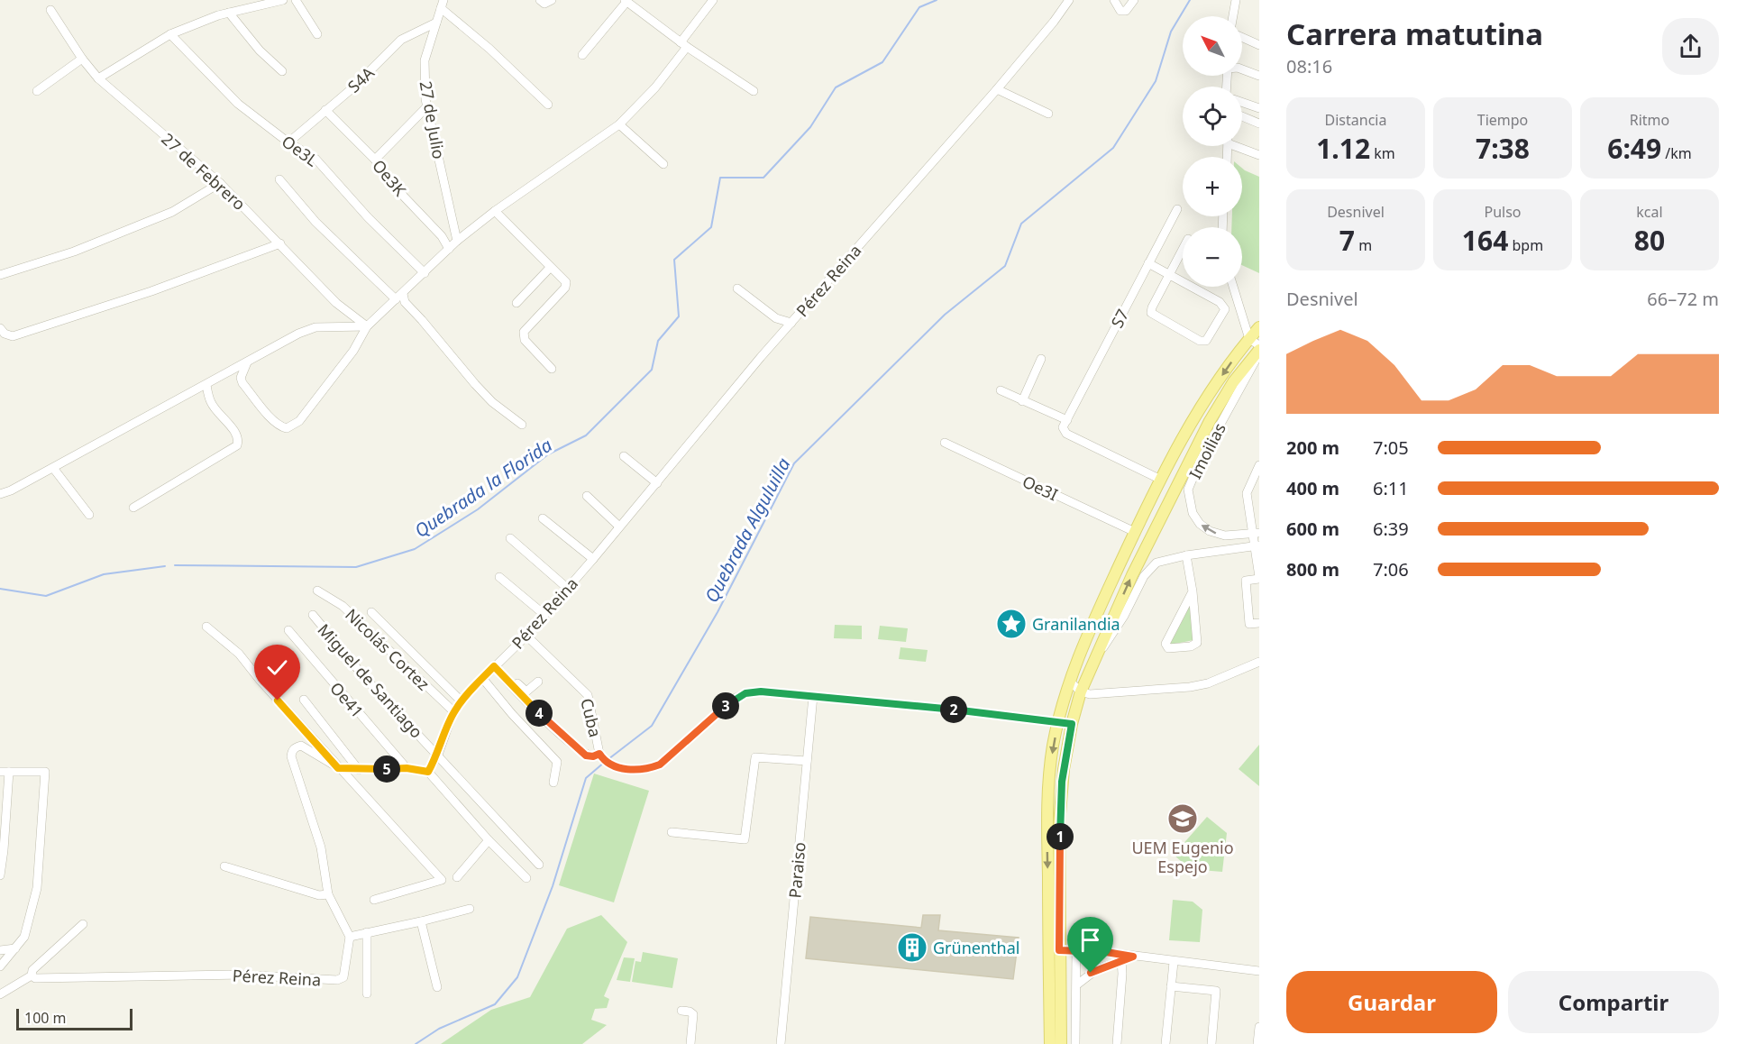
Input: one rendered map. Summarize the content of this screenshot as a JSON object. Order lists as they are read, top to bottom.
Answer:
{
  "streets": {
    "street": [
      "S4A",
      "27 de Julio",
      "Oe3L",
      "27 de Febrero",
      "Oe3K",
      "Pérez Reina",
      "S7",
      "Imoilias",
      "Oe3I",
      "Nicolás Cortez",
      "Miguel de Santiago",
      "Oe41",
      "Cuba",
      "Paraiso"
    ]
  },
  "crossings": [
    ["S4A", "27 de Julio"],
    ["S4A", "Oe3L"],
    ["S4A", "Oe3K"],
    ["Pérez Reina", "Nicolás Cortez"],
    ["Pérez Reina", "Miguel de Santiago"],
    ["Pérez Reina", "Cuba"],
    ["Cuba", "Paraiso"]
  ],
  "water": ["Quebrada la Florida", "Quebrada Alguluilla"],
  "places": {
    "place": ["Granilandia"],
    "school or university": ["UEM Eugenio Espejo"],
    "building": ["Grünenthal"]
  },
  "scale_bar": "100 m",
  "north": "top left",
  "page": {
    "heading": ["Carrera matutina", "08:16"],
    "map_buttons": ["+", "−"],
    "stats": [
      ["Distancia", "1.12 km"],
      ["Tiempo", "7:38"],
      ["Ritmo", "6:49 /km"],
      ["Desnivel", "7 m"],
      ["Pulso", "164 bpm"],
      ["kcal", "80"]
    ],
    "chart": ["Desnivel", "66–72 m"],
    "list": [
      {
        "name": "200 m",
        "note": "7:05"
      },
      {
        "name": "400 m",
        "note": "6:11"
      },
      {
        "name": "600 m",
        "note": "6:39"
      },
      {
        "name": "800 m",
        "note": "7:06"
      }
    ],
    "pins": [
      "3",
      "2",
      "4",
      "5",
      "1"
    ],
    "buttons": ["Guardar", "Compartir"],
    "scale": "100 m"
  }
}
